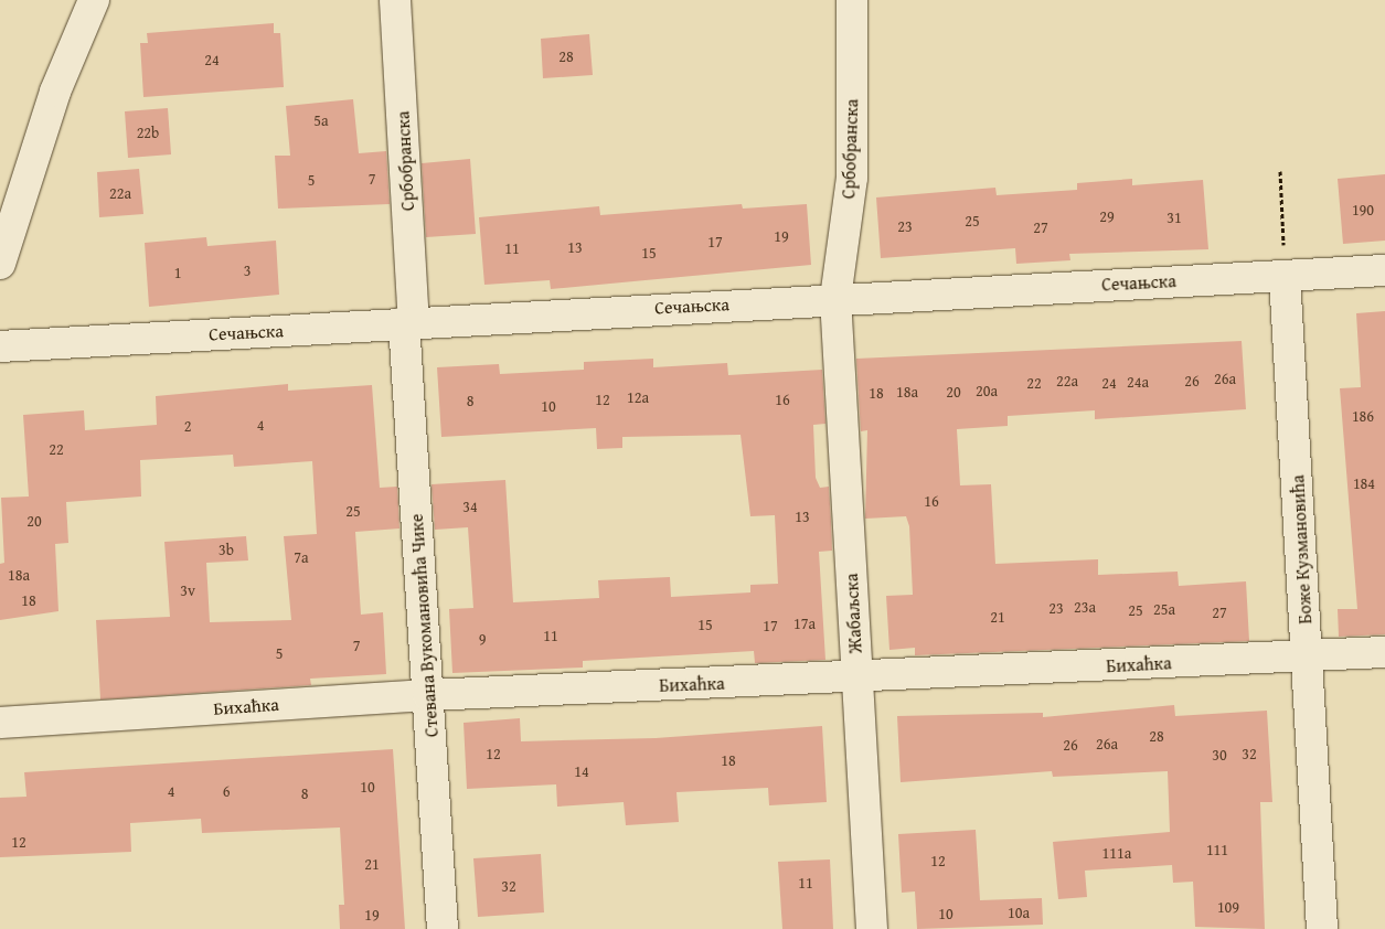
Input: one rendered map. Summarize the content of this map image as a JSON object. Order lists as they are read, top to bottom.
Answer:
{
  "streets": {
    "street": [
      "Србобранска",
      "Сечањска",
      "Боже Кузмановића",
      "Жабаљска",
      "Стевана Вукомановића Чике",
      "Бихаћка"
    ]
  },
  "crossings": [
    ["Србобранска", "Сечањска"],
    ["Србобранска", "Жабаљска"],
    ["Србобранска", "Стевана Вукомановића Чике"],
    ["Сечањска", "Боже Кузмановића"],
    ["Сечањска", "Жабаљска"],
    ["Сечањска", "Стевана Вукомановића Чике"],
    ["Боже Кузмановића", "Бихаћка"],
    ["Жабаљска", "Бихаћка"],
    ["Стевана Вукомановића Чике", "Бихаћка"]
  ],
  "house_numbers": [
    "28",
    "24",
    "5a",
    "22b",
    "7",
    "5",
    "22a",
    "190",
    "29",
    "31",
    "25",
    "23",
    "27",
    "19",
    "17",
    "13",
    "11",
    "15",
    "3",
    "1",
    "26a",
    "22a",
    "26",
    "24a",
    "22",
    "24",
    "20a",
    "18a",
    "20",
    "18",
    "12a",
    "12",
    "16",
    "8",
    "10",
    "186",
    "4",
    "2",
    "22",
    "184",
    "16",
    "34",
    "25",
    "13",
    "20",
    "3b",
    "7a",
    "18a",
    "3v",
    "18",
    "23a",
    "23",
    "25a",
    "25",
    "27",
    "21",
    "17a",
    "15",
    "17",
    "11",
    "9",
    "7",
    "5",
    "28",
    "26a",
    "26",
    "12",
    "32",
    "30",
    "18",
    "14",
    "10",
    "4",
    "6",
    "8",
    "12",
    "111",
    "111a",
    "12",
    "21",
    "11",
    "32",
    "109",
    "10a",
    "10",
    "19"
  ]
}
